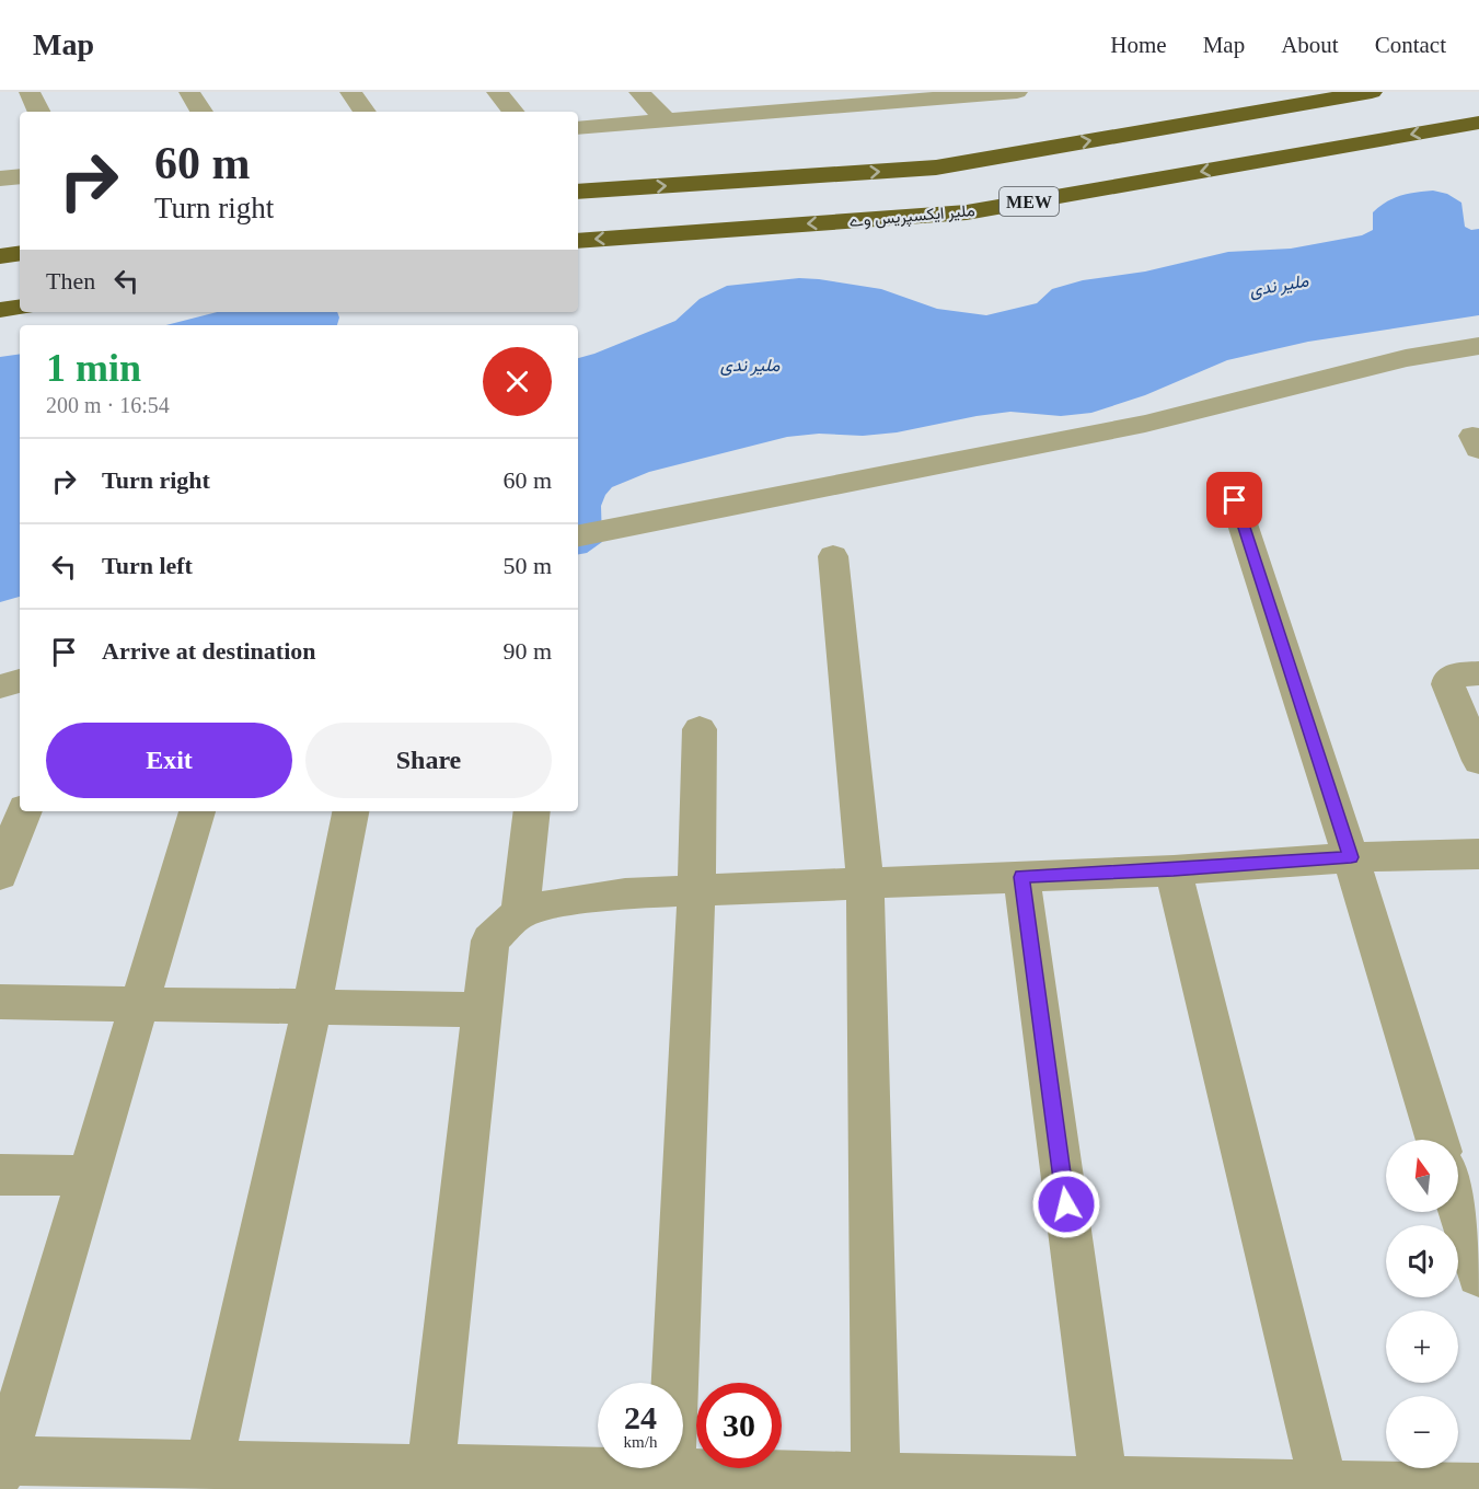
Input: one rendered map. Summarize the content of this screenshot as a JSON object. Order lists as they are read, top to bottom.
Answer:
{
  "streets": {
    "highway": ["MEW", "ملیر ایکسپریس وے"]
  },
  "water": ["ملیر ندی"],
  "north": "top",
  "page": {
    "header": "Map",
    "nav": [
      "Home",
      "Map",
      "About",
      "Contact"
    ],
    "turn": ["60 m", "Turn right"],
    "then": "Then",
    "heading": ["1 min", "200 m · 16:54"],
    "list": [
      {
        "name": "Turn right",
        "value": "60 m"
      },
      {
        "name": "Turn left",
        "value": "50 m"
      },
      {
        "name": "Arrive at destination",
        "value": "90 m"
      }
    ],
    "buttons": ["Exit", "Share"],
    "map_buttons": ["+", "−"],
    "speed": "24 km/h",
    "limit": "30"
  }
}
